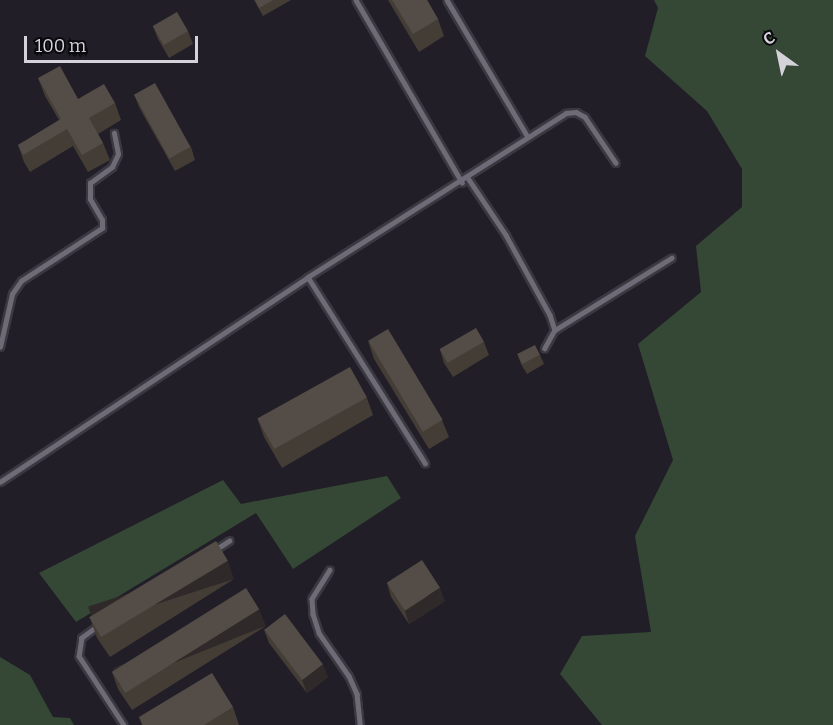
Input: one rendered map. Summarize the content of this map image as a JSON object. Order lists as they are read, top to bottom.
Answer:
{
  "scale_bar": "100 m",
  "north": "top left"
}
